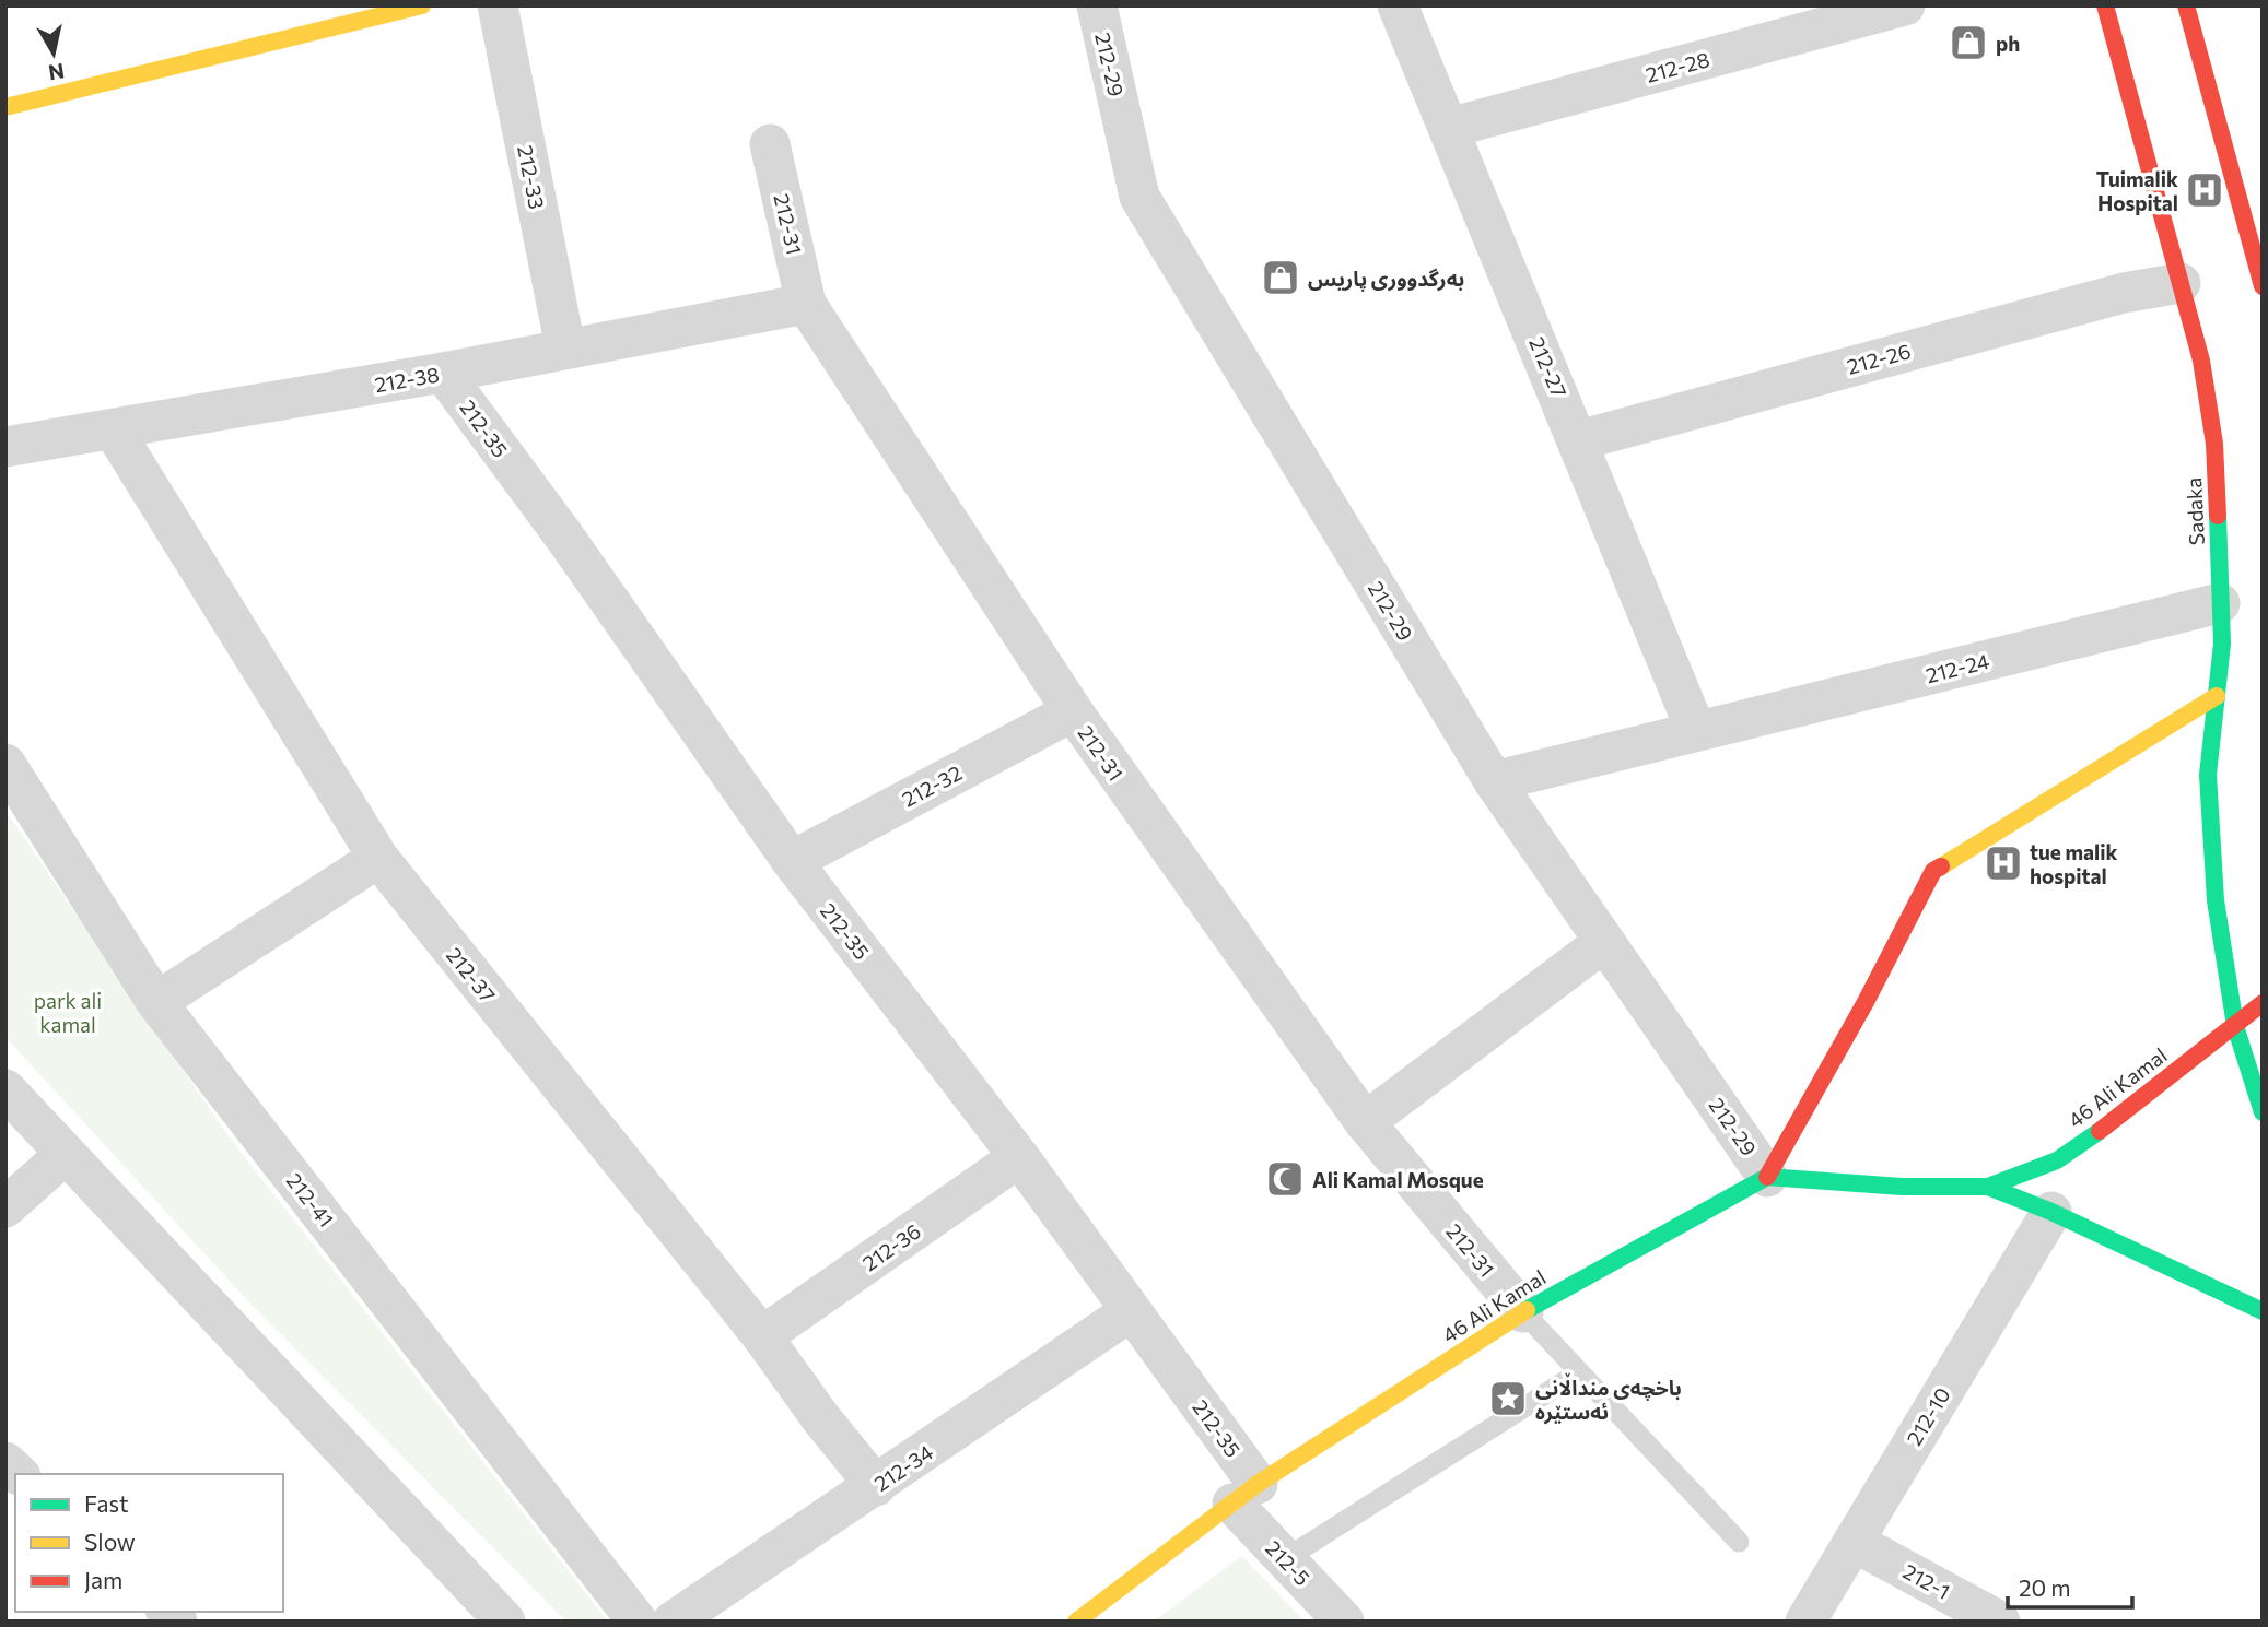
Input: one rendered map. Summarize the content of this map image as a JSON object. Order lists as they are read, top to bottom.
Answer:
{
  "streets": {
    "street": [
      "212-29",
      "212-28",
      "212-33",
      "212-31",
      "212-26",
      "212-27",
      "212-38",
      "212-35",
      "Sadaka",
      "212-24",
      "212-32",
      "212-37",
      "46 Ali Kamal",
      "212-41",
      "212-36",
      "212-10",
      "212-34",
      "212-5",
      "212-1"
    ]
  },
  "crossings": [
    ["212-29", "212-24"],
    ["212-29", "46 Ali Kamal"],
    ["212-28", "212-27"],
    ["212-33", "212-38"],
    ["212-31", "212-38"],
    ["212-31", "212-32"],
    ["212-31", "46 Ali Kamal"],
    ["212-26", "212-27"],
    ["212-26", "Sadaka"],
    ["212-27", "212-24"],
    ["212-38", "212-35"],
    ["212-38", "212-37"],
    ["212-35", "212-32"],
    ["212-35", "46 Ali Kamal"],
    ["212-35", "212-36"],
    ["212-35", "212-34"],
    ["212-35", "212-5"],
    ["Sadaka", "212-24"],
    ["Sadaka", "46 Ali Kamal"],
    ["212-37", "212-36"],
    ["212-37", "212-34"],
    ["46 Ali Kamal", "212-10"],
    ["46 Ali Kamal", "212-5"],
    ["212-10", "212-1"]
  ],
  "parks": ["park ali kamal"],
  "places": {
    "shop": ["ph", "بەرگدووری پاریس"],
    "hospital": ["Tuimalik Hospital", "tue malik hospital"],
    "mosque": ["Ali Kamal Mosque"],
    "place": ["باخچەی منداڵانی ئەستێرە"]
  },
  "legend": ["Fast", "Slow", "Jam"],
  "scale_bar": "20 m",
  "north": "bottom"
}
